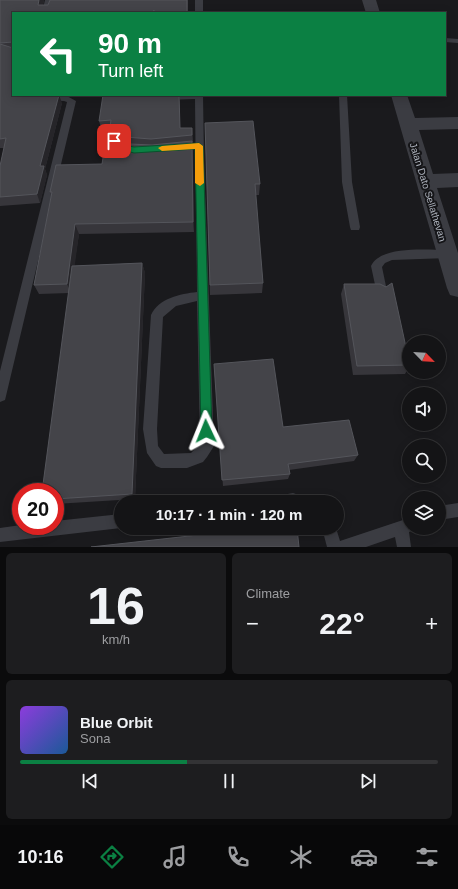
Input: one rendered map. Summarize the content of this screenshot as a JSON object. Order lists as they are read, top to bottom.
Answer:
{
  "streets": {
    "street": ["Jalan Dato Sellathevan"]
  },
  "north": "bottom right",
  "page": {
    "turn": ["90 m", "Turn left"],
    "limit": "20",
    "trip": "10:17 · 1 min · 120 m",
    "tile": [
      ["16", "km/h"],
      "Climate"
    ],
    "heat": ["−", "22°", "+"],
    "song": ["Blue Orbit", "Sona"],
    "tabs": "10:16"
  }
}
